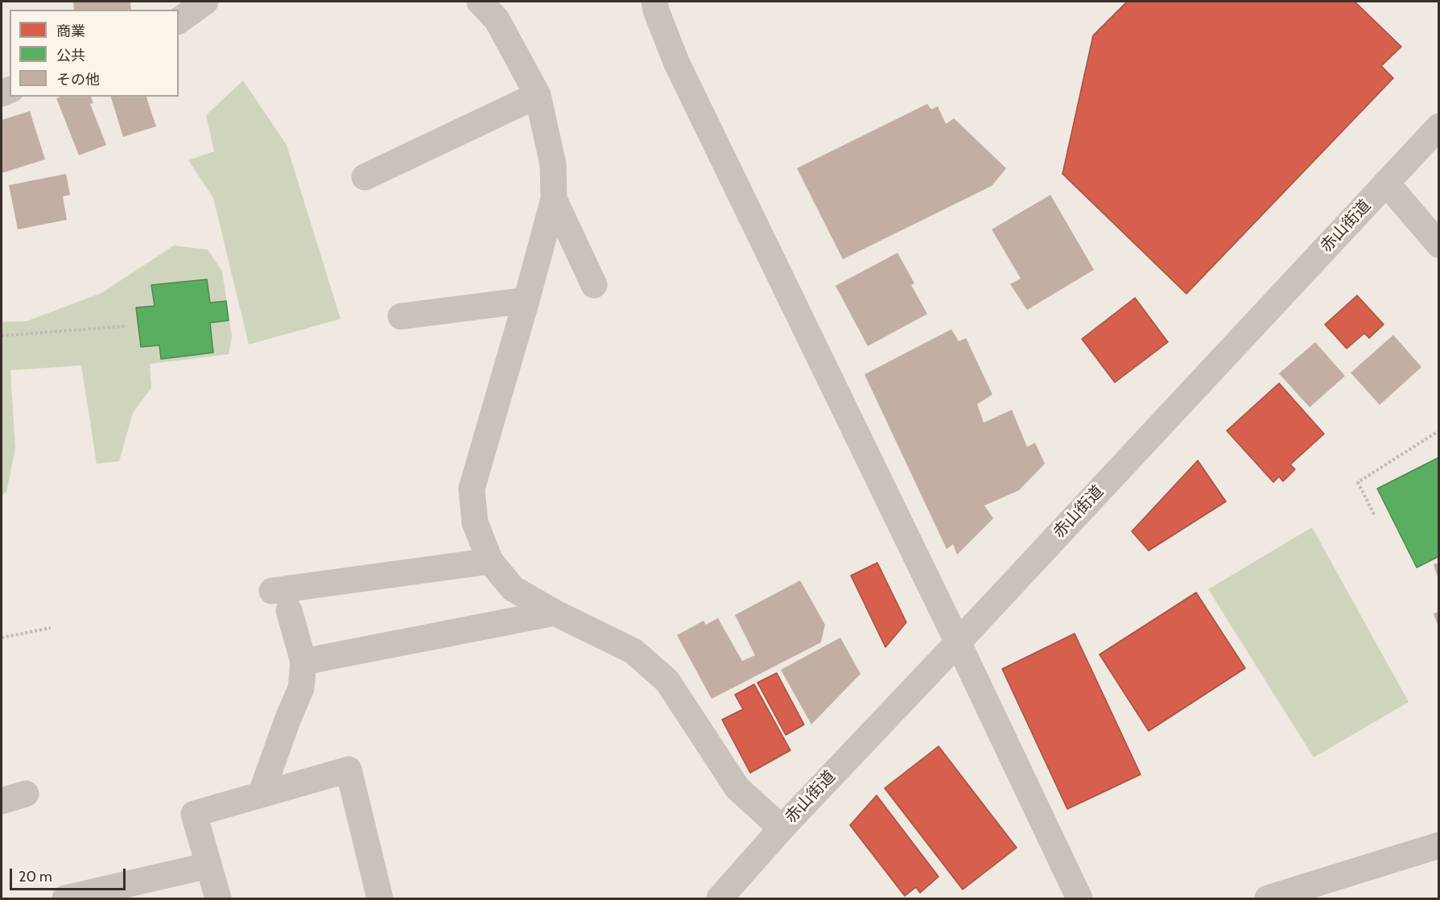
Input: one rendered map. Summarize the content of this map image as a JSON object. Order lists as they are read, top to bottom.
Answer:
{
  "streets": {
    "street": ["赤山街道"]
  },
  "legend": ["商業", "公共", "その他"],
  "scale_bar": "20 m"
}
